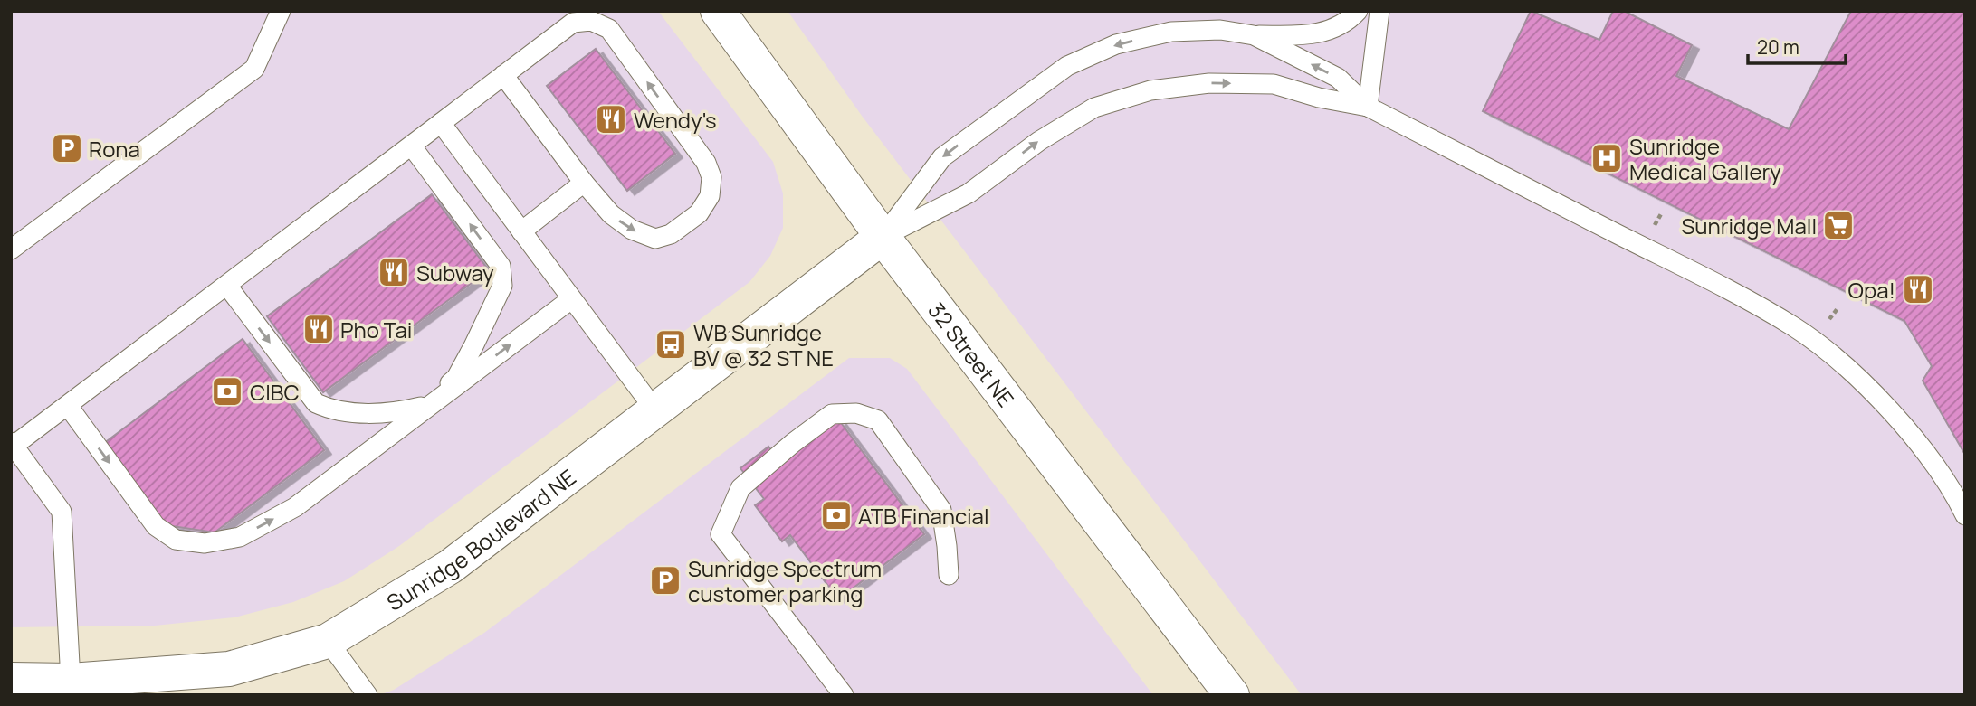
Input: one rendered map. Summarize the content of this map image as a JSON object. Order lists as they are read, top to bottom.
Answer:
{
  "streets": {
    "street": ["32 Street NE", "Sunridge Boulevard NE"]
  },
  "crossings": [
    ["32 Street NE", "Sunridge Boulevard NE"]
  ],
  "places": {
    "restaurant": [
      "Wendy's",
      "Subway",
      "Opa!",
      "Pho Tai"
    ],
    "parking": ["Rona", "Sunridge Spectrum customer parking"],
    "hospital": ["Sunridge Medical Gallery"],
    "supermarket": ["Sunridge Mall"],
    "bus stop": ["WB Sunridge BV @ 32 ST NE"],
    "bank": ["CIBC", "ATB Financial"]
  },
  "scale_bar": "20 m"
}
